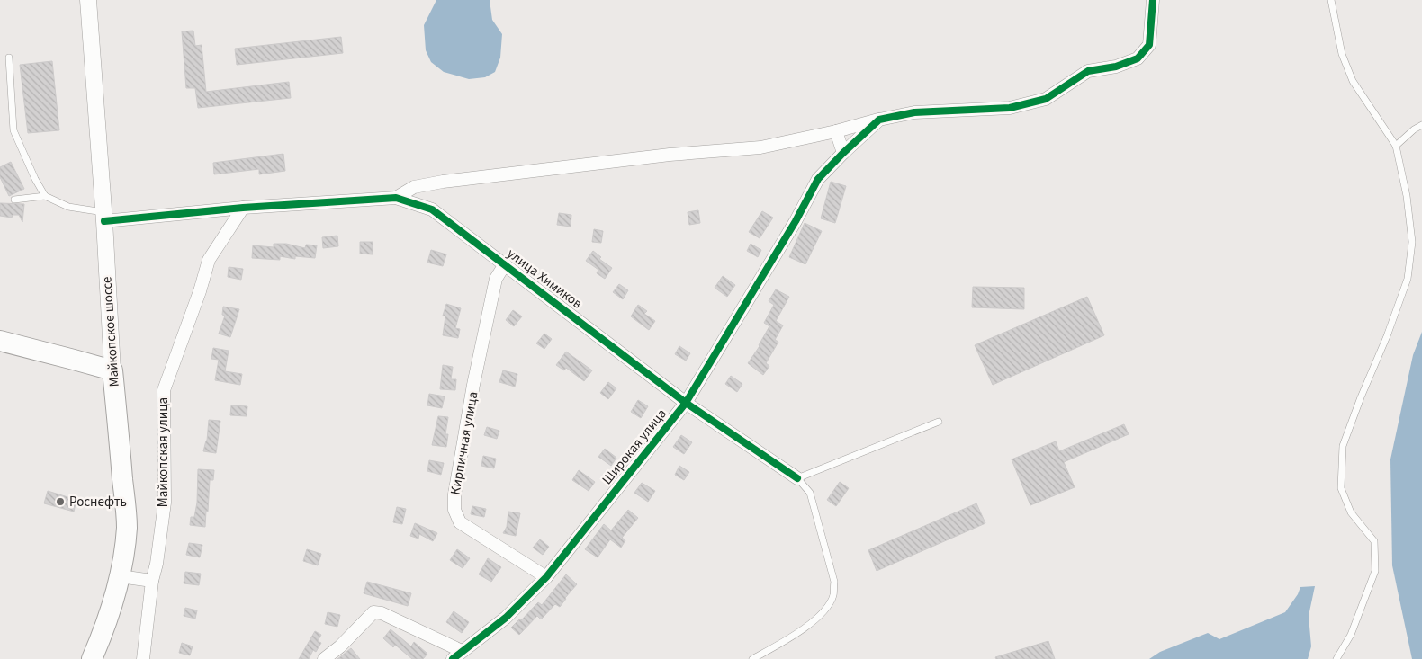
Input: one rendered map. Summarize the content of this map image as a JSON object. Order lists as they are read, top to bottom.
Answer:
{
  "streets": {
    "main road": ["Майкопское шоссе"],
    "street": [
      "улица Химиков",
      "Кирпичная улица",
      "Широкая улица",
      "Майкопская улица"
    ]
  },
  "crossings": [
    ["улица Химиков", "Майкопское шоссе"],
    ["улица Химиков", "Кирпичная улица"],
    ["улица Химиков", "Широкая улица"],
    ["улица Химиков", "Майкопская улица"],
    ["Кирпичная улица", "Широкая улица"]
  ],
  "places": ["Роснефть"]
}
